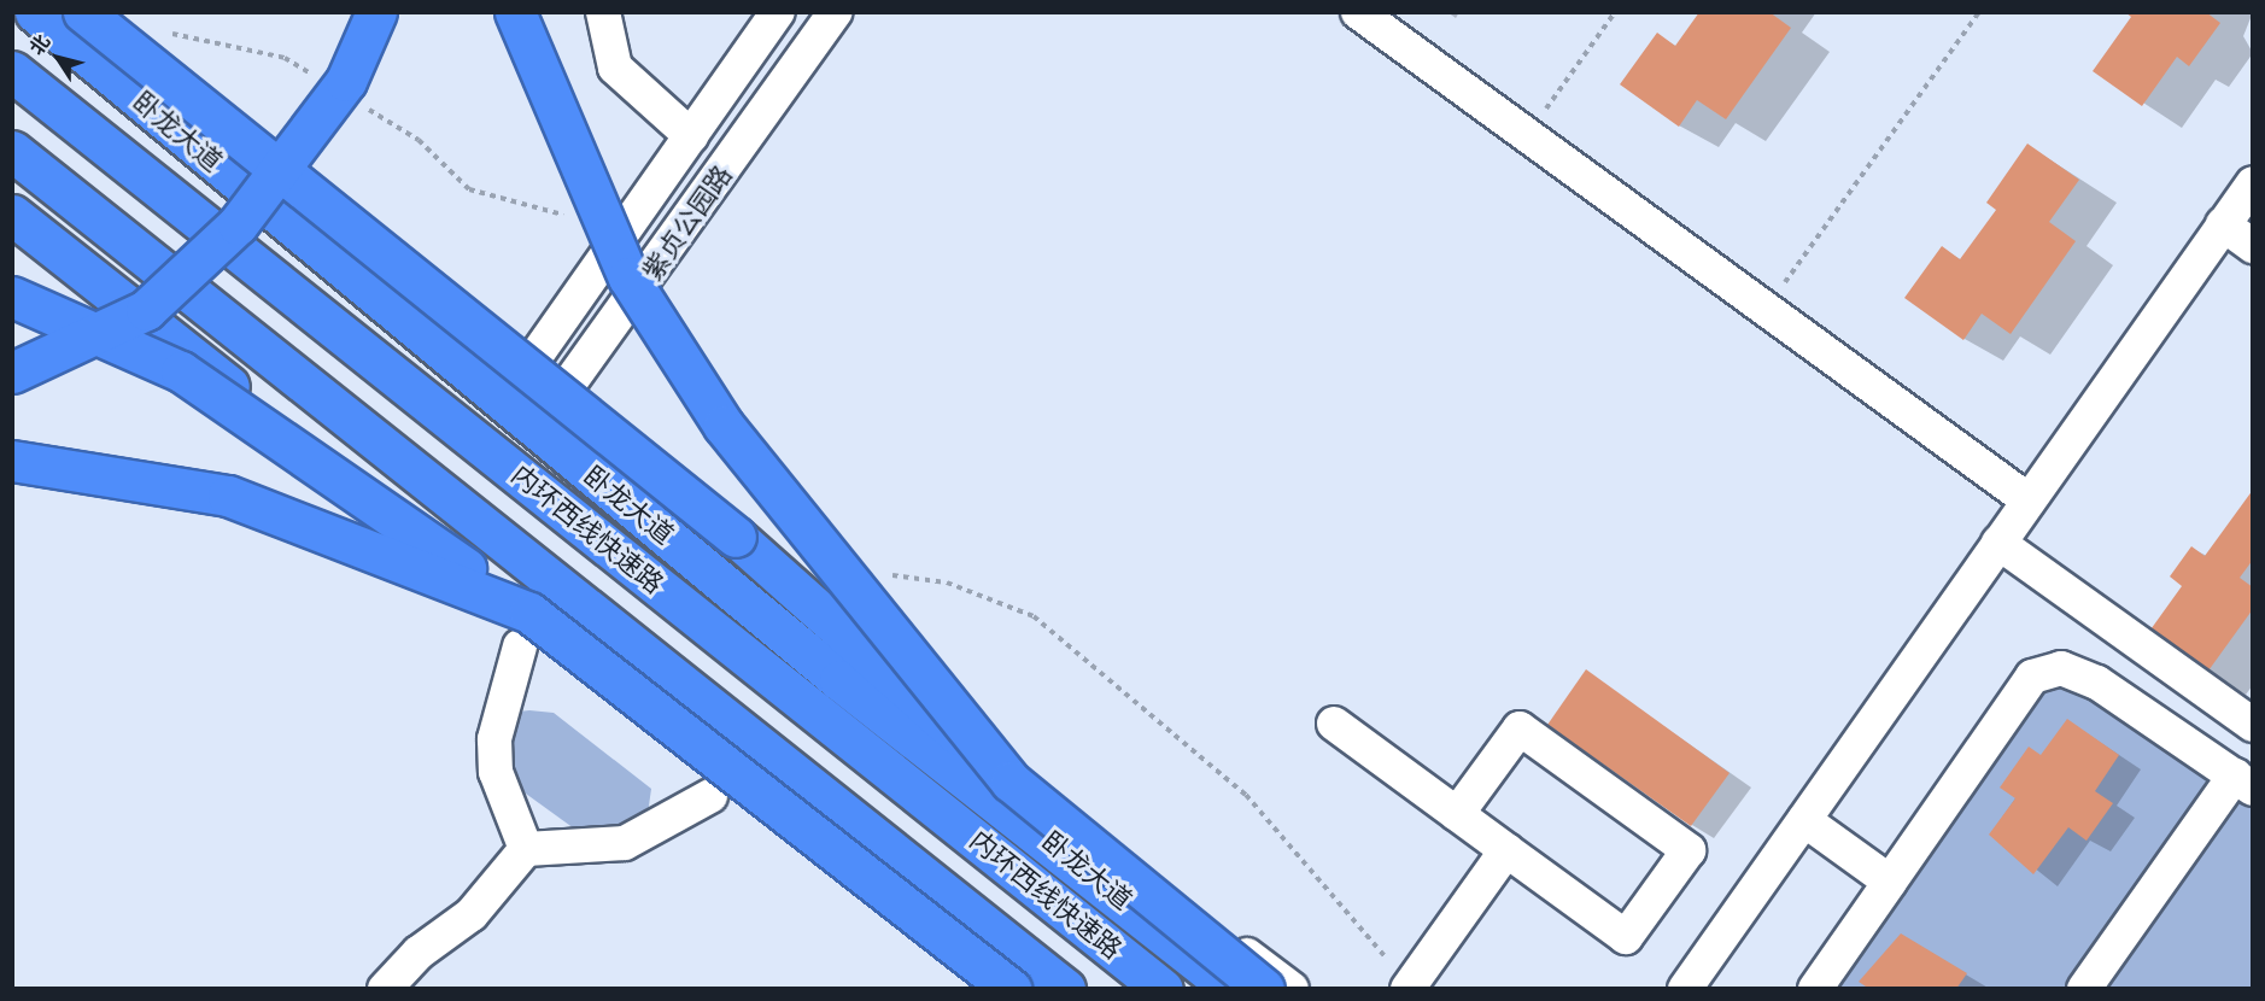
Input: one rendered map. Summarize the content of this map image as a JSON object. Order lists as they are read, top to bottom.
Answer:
{
  "streets": {
    "highway": ["卧龙大道", "内环西线快速路"],
    "street": ["紫贞公园路"]
  },
  "crossings": [
    ["卧龙大道", "紫贞公园路"]
  ],
  "north": "top left"
}
